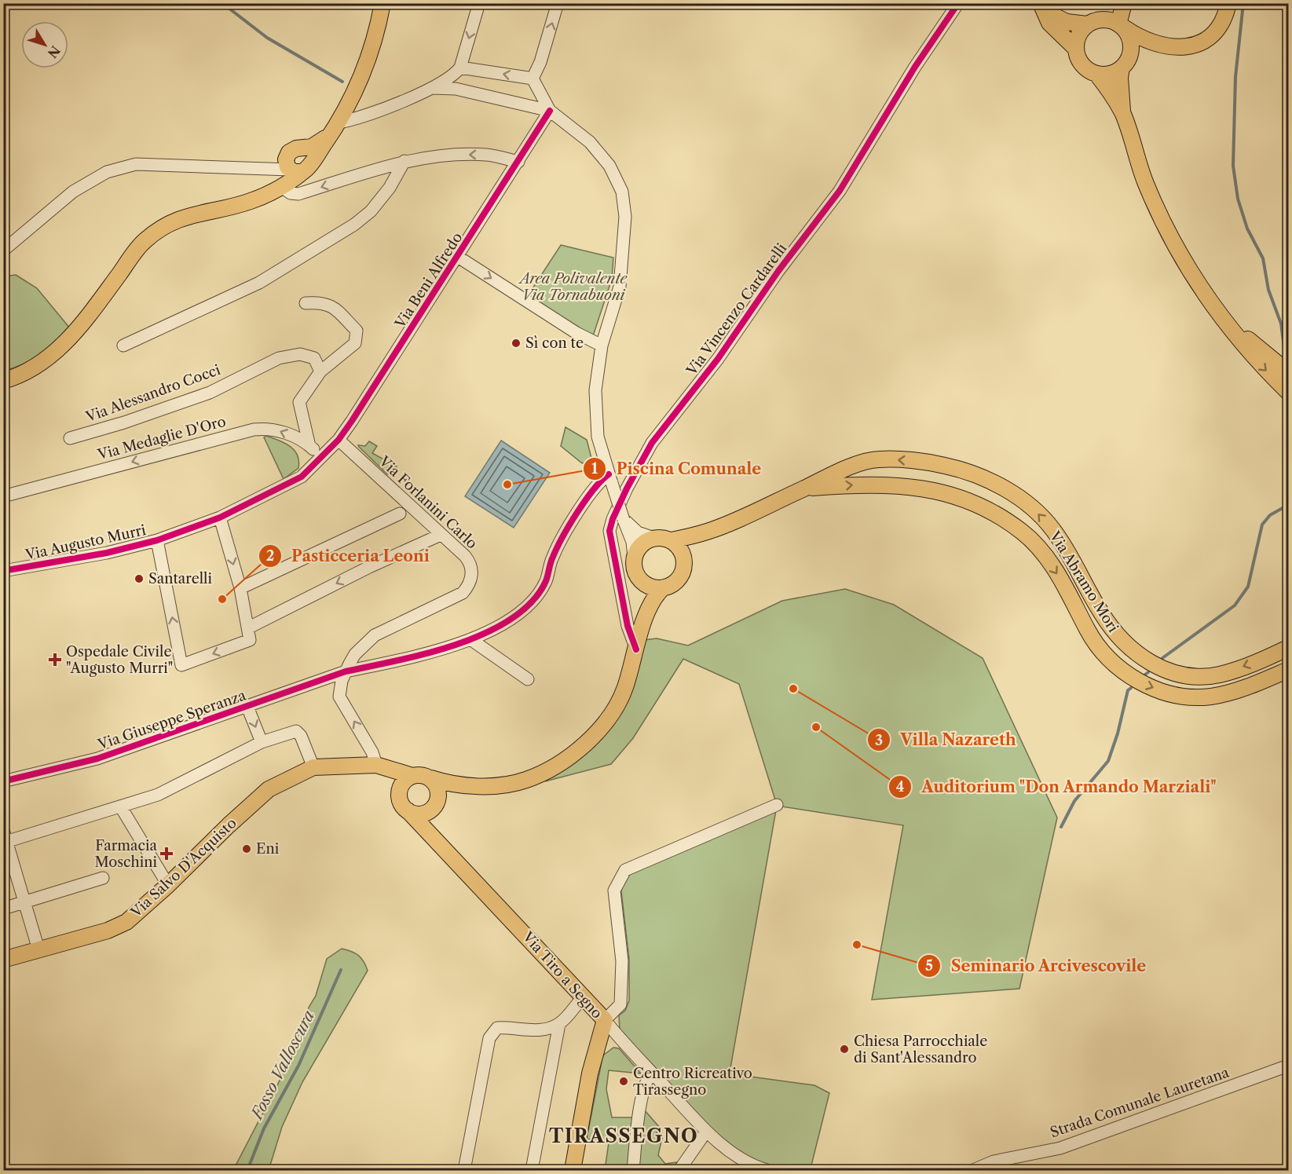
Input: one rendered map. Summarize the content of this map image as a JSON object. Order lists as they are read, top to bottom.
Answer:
{
  "streets": {
    "main road": ["Via Abramo Mori", "Via Salvo D'Acquisto", "Via Tiro a Segno"],
    "street": [
      "Via Beni Alfredo",
      "Via Vincenzo Cardarelli",
      "Via Alessandro Cocci",
      "Via Medaglie D'Oro",
      "Via Forlanini Carlo",
      "Via Augusto Murri",
      "Via Giuseppe Speranza",
      "Strada Comunale Lauretana"
    ]
  },
  "crossings": [
    ["Via Beni Alfredo", "Via Medaglie D'Oro"],
    ["Via Beni Alfredo", "Via Forlanini Carlo"],
    ["Via Beni Alfredo", "Via Augusto Murri"],
    ["Via Medaglie D'Oro", "Via Augusto Murri"],
    ["Via Forlanini Carlo", "Via Giuseppe Speranza"]
  ],
  "one_way": ["Via Medaglie D'Oro"],
  "districts": ["TIRASSEGNO"],
  "water": ["Fosso Valloscura"],
  "parks": ["Area Polivalente Via Tornabuoni"],
  "places": {
    "other": [
      "Sì con te",
      "Piscina Comunale",
      "Santarelli",
      "Pasticceria Leoni",
      "Villa Nazareth",
      "Auditorium \"Don Armando Marziali\"",
      "Eni",
      "Seminario Arcivescovile",
      "Chiesa Parrocchiale di Sant'Alessandro",
      "Centro Ricreativo Tirassegno"
    ],
    "health": ["Ospedale Civile \"Augusto Murri\"", "Farmacia Moschini"]
  },
  "north": "bottom right"
}
